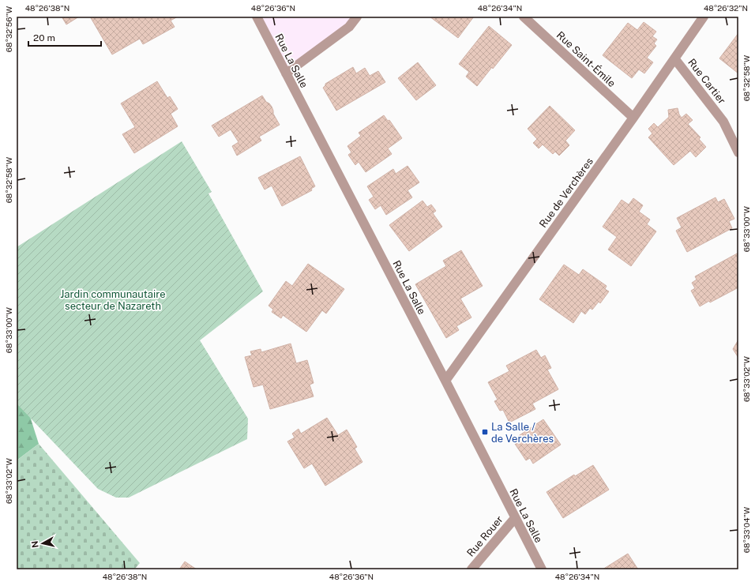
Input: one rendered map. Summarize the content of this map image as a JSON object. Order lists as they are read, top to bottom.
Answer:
{
  "streets": {
    "street": [
      "Rue Saint-Émile",
      "Rue La Salle",
      "Rue Cartier",
      "Rue de Verchères",
      "Rue Rouer"
    ]
  },
  "crossings": [
    ["Rue Saint-Émile", "Rue de Verchères"],
    ["Rue La Salle", "Rue de Verchères"],
    ["Rue La Salle", "Rue Rouer"],
    ["Rue Cartier", "Rue de Verchères"]
  ],
  "parks": ["Jardin communautaire secteur de Nazareth"],
  "places": {
    "transit": ["La Salle / de Verchères"]
  },
  "scale_bar": "20 m",
  "north": "left",
  "coordinates": [
    "48°26'38\"N",
    "48°26'36\"N",
    "48°26'34\"N",
    "48°26'32\"N",
    "68°32'56\"W",
    "68°32'58\"W",
    "68°33'00\"W",
    "68°33'02\"W",
    "68°33'04\"W"
  ]
}
